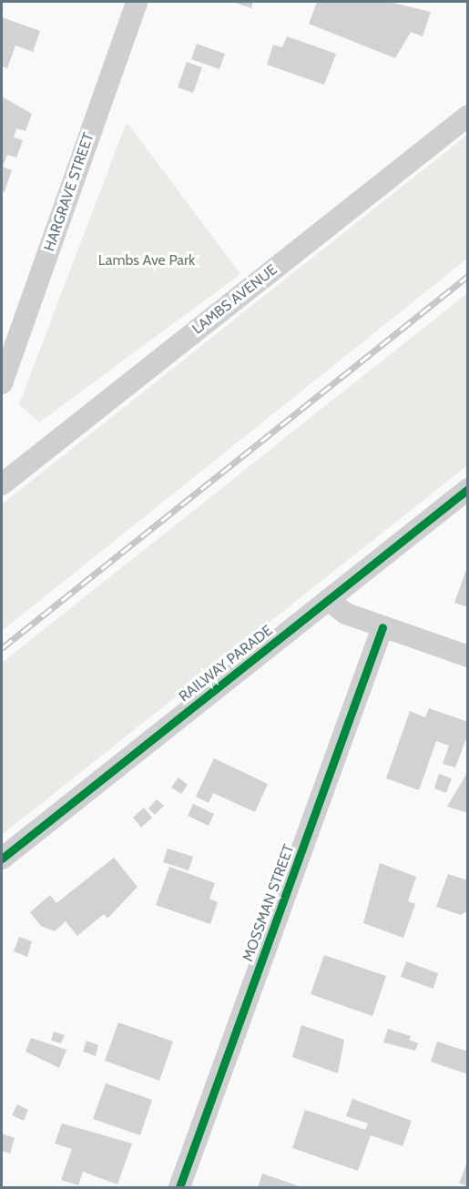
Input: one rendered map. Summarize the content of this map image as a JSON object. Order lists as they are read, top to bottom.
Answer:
{
  "streets": {
    "street": [
      "HARGRAVE STREET",
      "LAMBS AVENUE",
      "RAILWAY PARADE",
      "MOSSMAN STREET"
    ]
  },
  "parks": ["Lambs Ave Park"]
}
